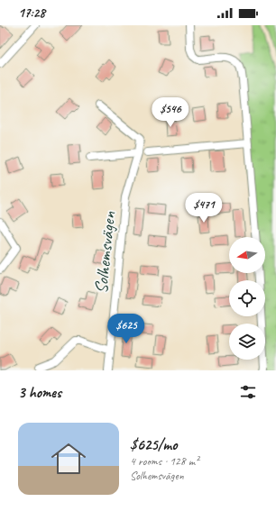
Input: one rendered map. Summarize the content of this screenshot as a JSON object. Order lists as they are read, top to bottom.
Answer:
{
  "streets": {
    "street": ["Solhemsvägen"]
  },
  "north": "left",
  "page": {
    "status": "17:28",
    "price": ["$546", "$471", "$625"],
    "heading": "3 homes",
    "list": [
      {
        "name": "$625/mo",
        "note": "4 rooms · 128 m² · Solhemsvägen"
      }
    ]
  }
}
